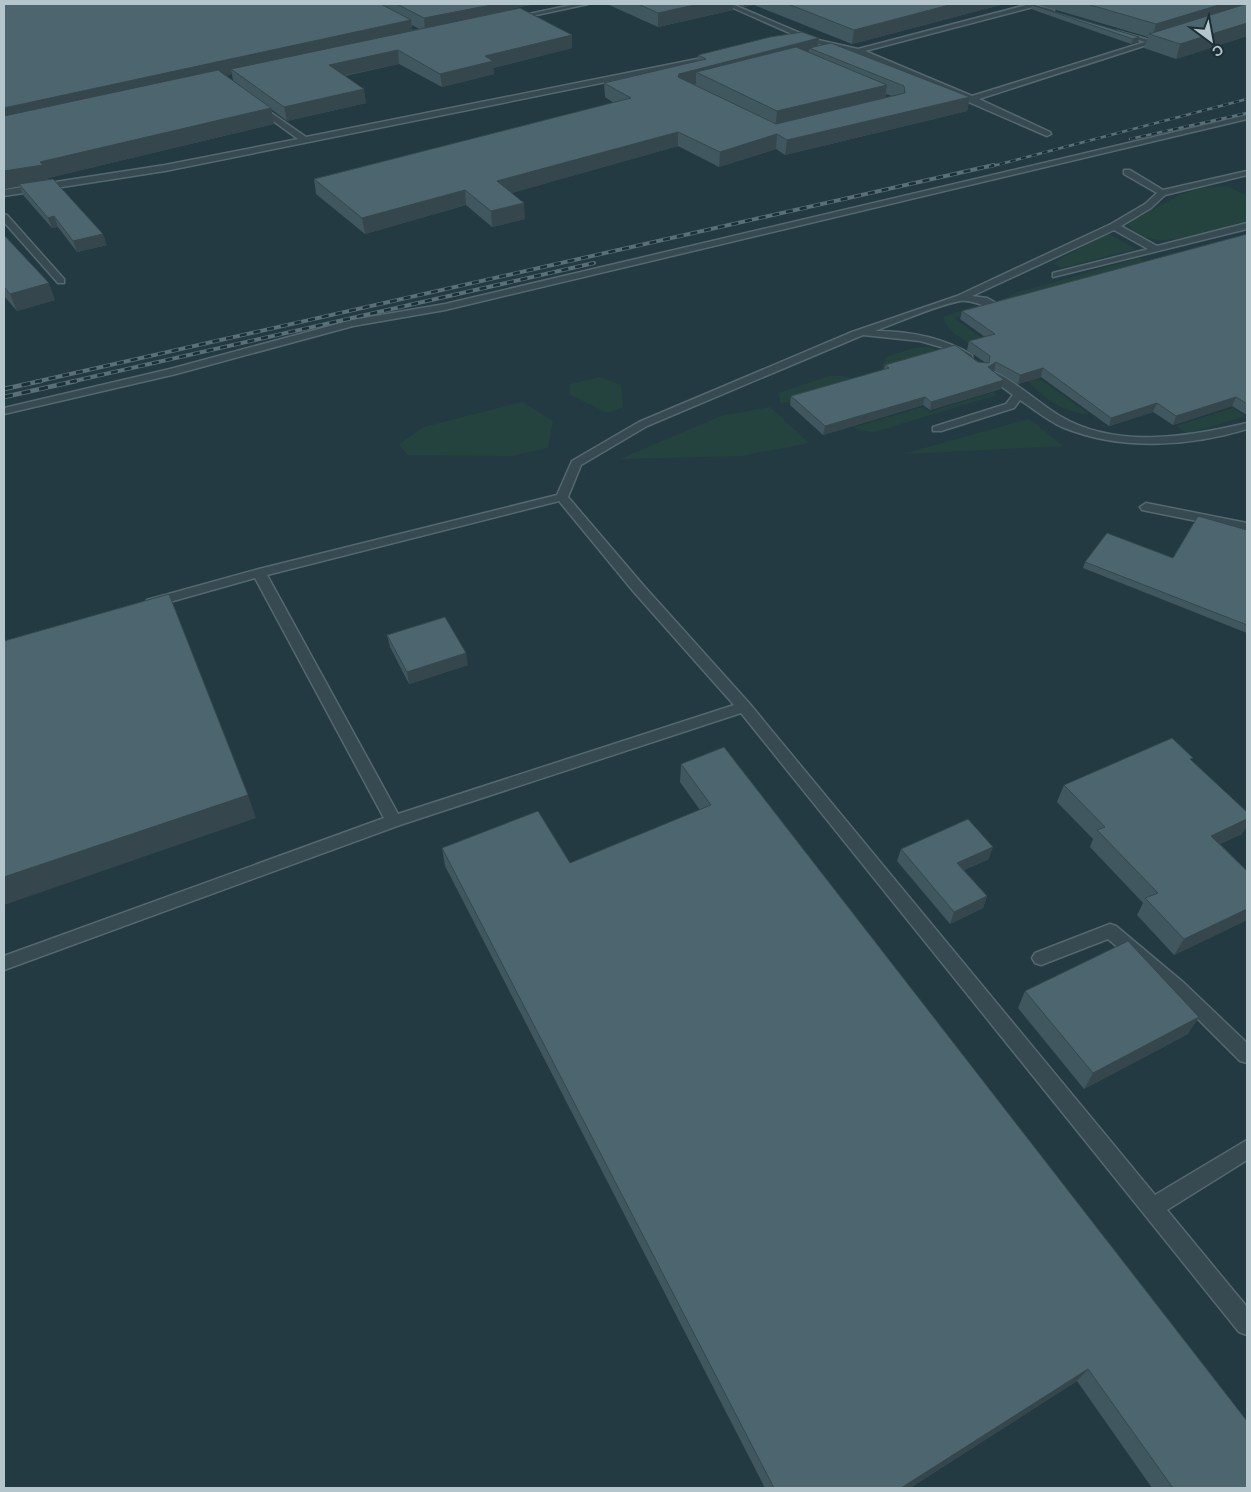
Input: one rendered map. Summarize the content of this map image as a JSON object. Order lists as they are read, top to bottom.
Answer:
{
  "north": "bottom right"
}
